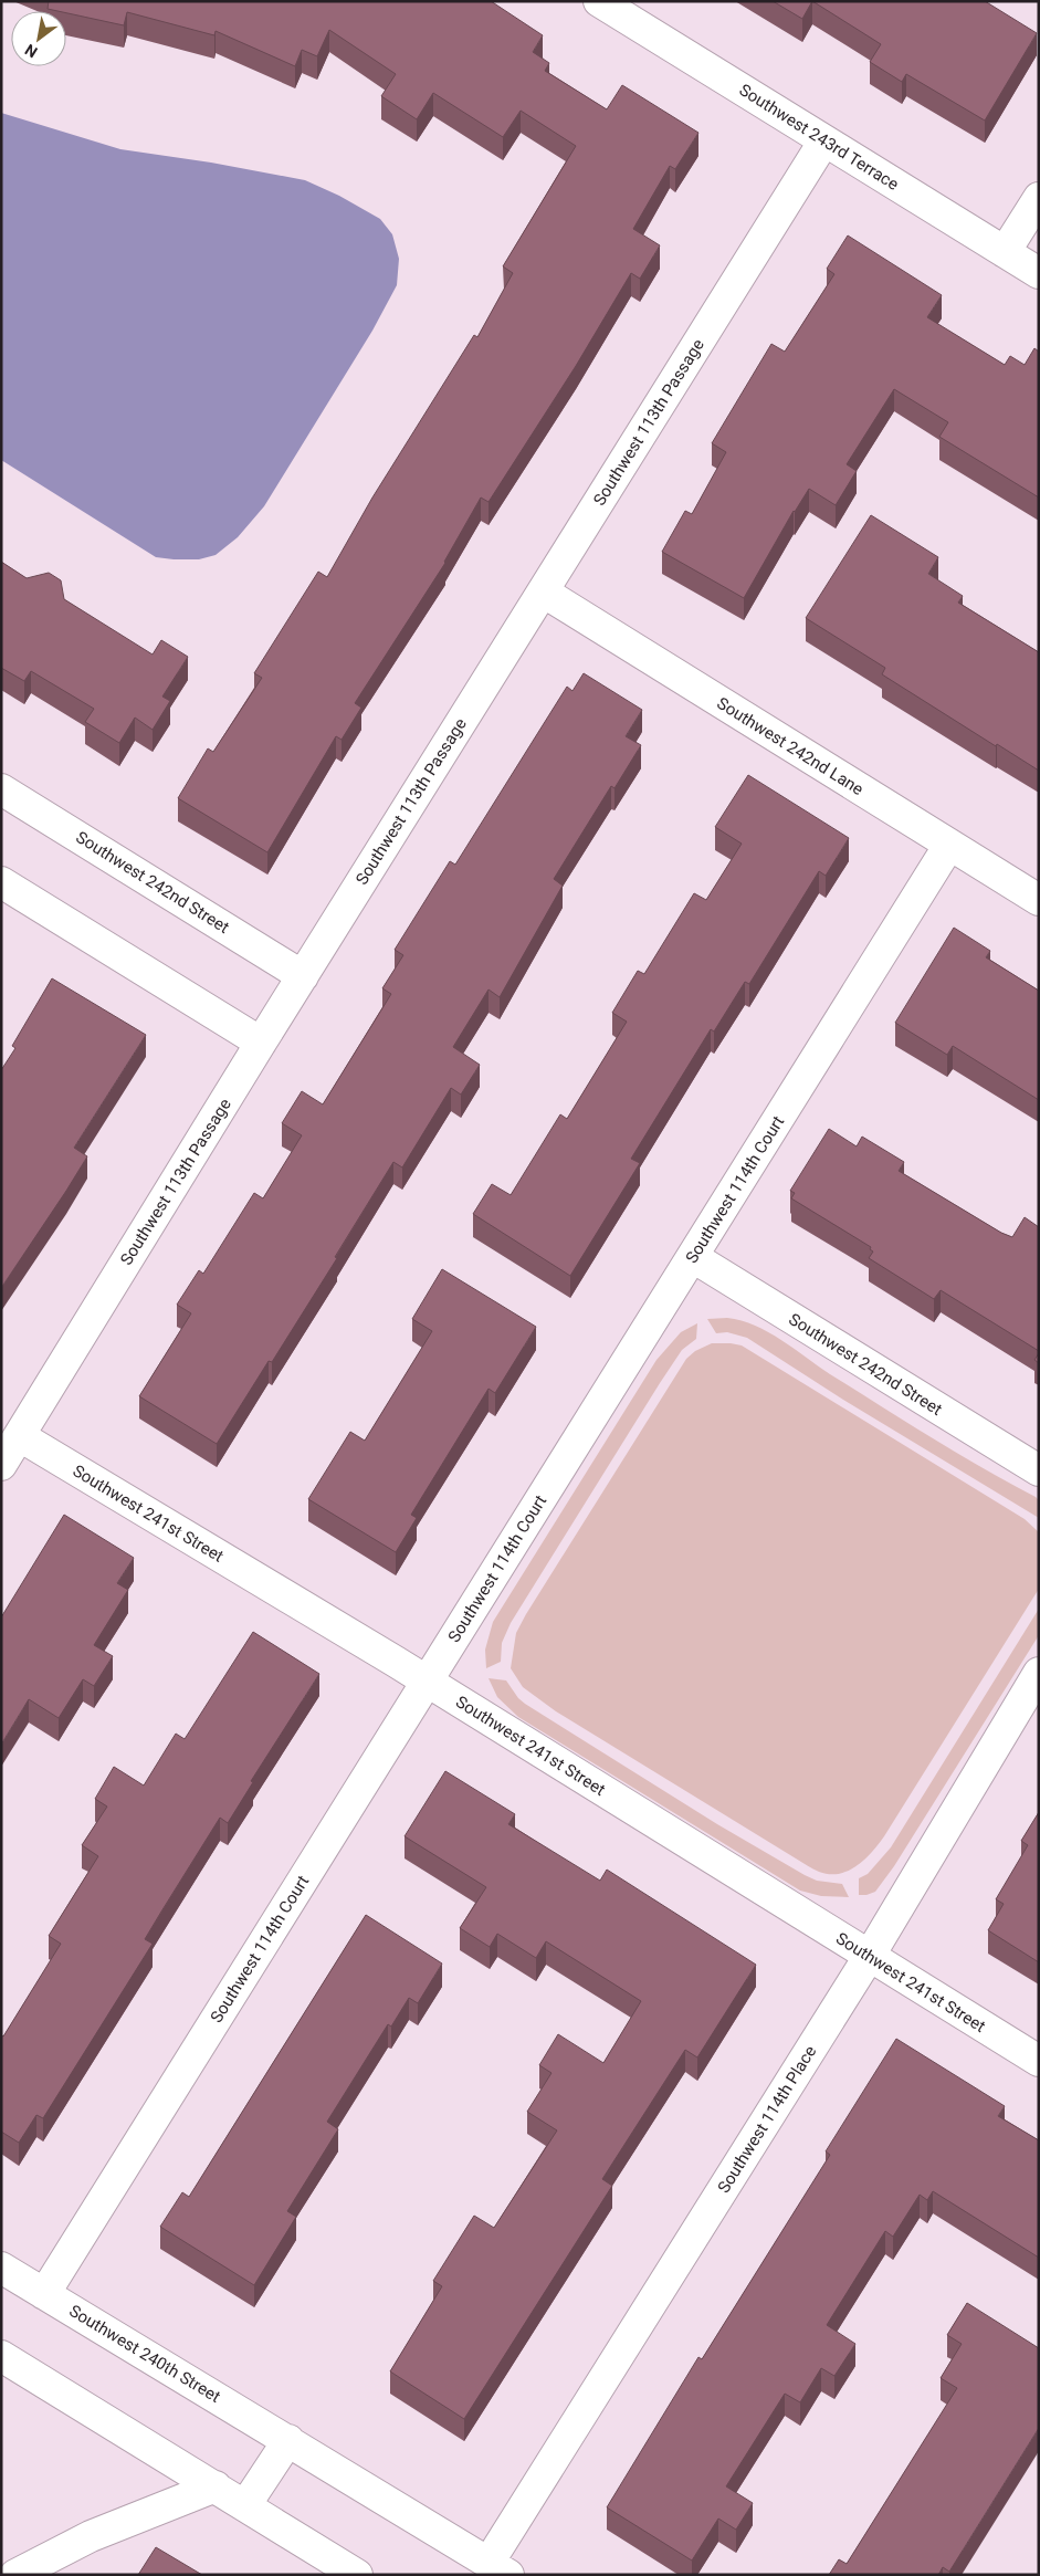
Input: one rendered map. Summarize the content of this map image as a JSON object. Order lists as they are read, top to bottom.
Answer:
{
  "streets": {
    "street": [
      "Southwest 243rd Terrace",
      "Southwest 113th Passage",
      "Southwest 242nd Lane",
      "Southwest 242nd Street",
      "Southwest 114th Court",
      "Southwest 241st Street",
      "Southwest 114th Place",
      "Southwest 240th Street"
    ]
  },
  "crossings": [
    ["Southwest 243rd Terrace", "Southwest 113th Passage"],
    ["Southwest 113th Passage", "Southwest 242nd Lane"],
    ["Southwest 113th Passage", "Southwest 242nd Street"],
    ["Southwest 113th Passage", "Southwest 241st Street"],
    ["Southwest 242nd Lane", "Southwest 114th Court"],
    ["Southwest 242nd Street", "Southwest 114th Court"],
    ["Southwest 114th Court", "Southwest 241st Street"],
    ["Southwest 114th Court", "Southwest 240th Street"],
    ["Southwest 241st Street", "Southwest 114th Place"],
    ["Southwest 114th Place", "Southwest 240th Street"]
  ],
  "north": "bottom left"
}
